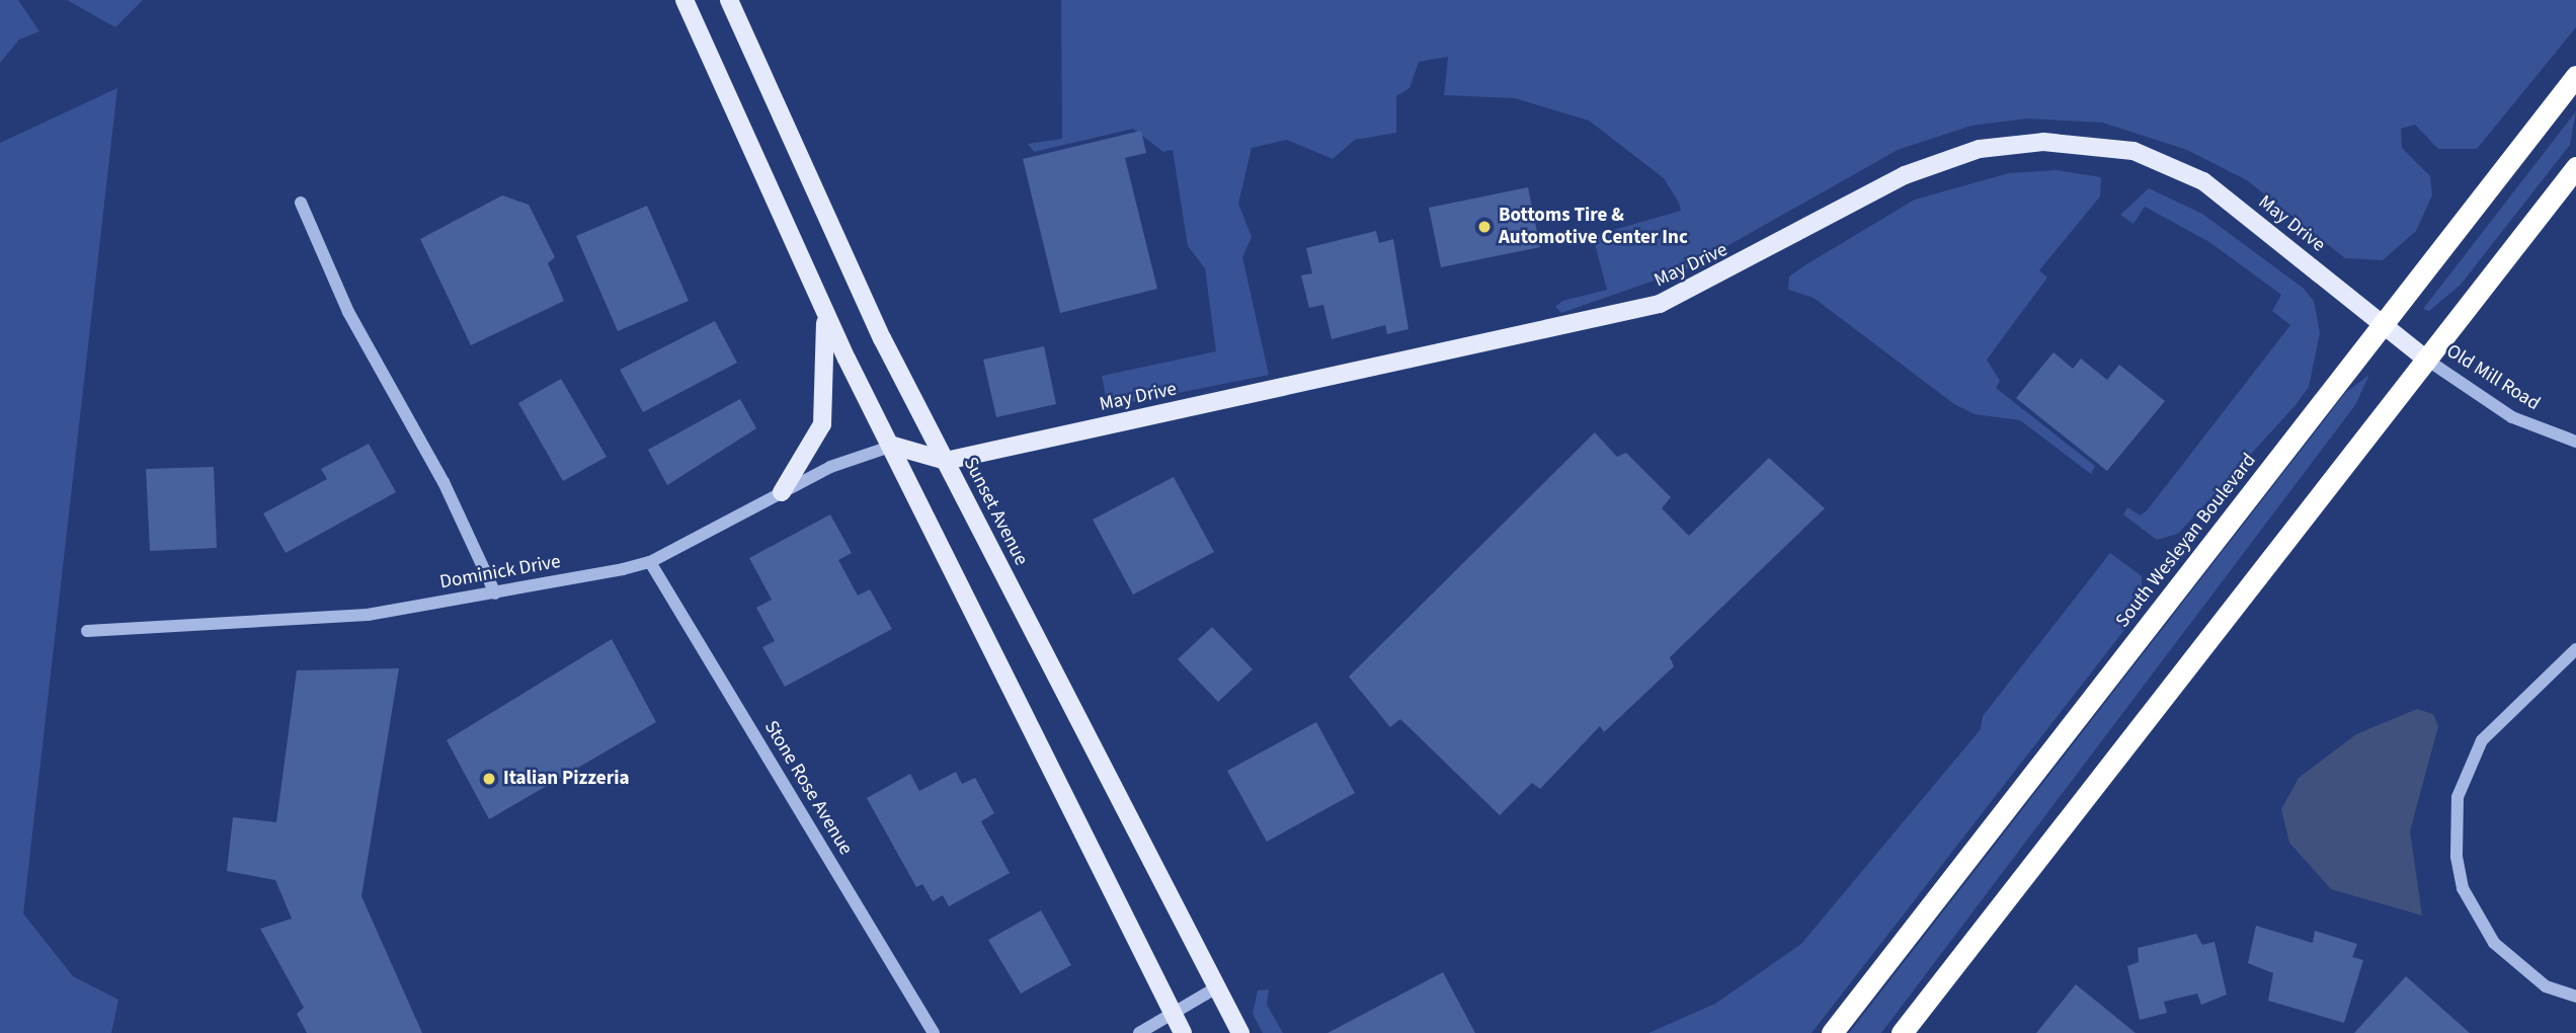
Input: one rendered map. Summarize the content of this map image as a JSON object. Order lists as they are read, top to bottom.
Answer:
{
  "streets": {
    "highway": ["South Wesleyan Boulevard"],
    "main road": ["May Drive", "Sunset Avenue"],
    "street": ["Old Mill Road", "Dominick Drive", "Stone Rose Avenue"]
  },
  "crossings": [
    ["May Drive", "Old Mill Road"],
    ["May Drive", "Sunset Avenue"],
    ["May Drive", "South Wesleyan Boulevard"],
    ["May Drive", "Dominick Drive"],
    ["Dominick Drive", "Stone Rose Avenue"]
  ],
  "places": ["Bottoms Tire & Automotive Center Inc", "Italian Pizzeria"]
}
